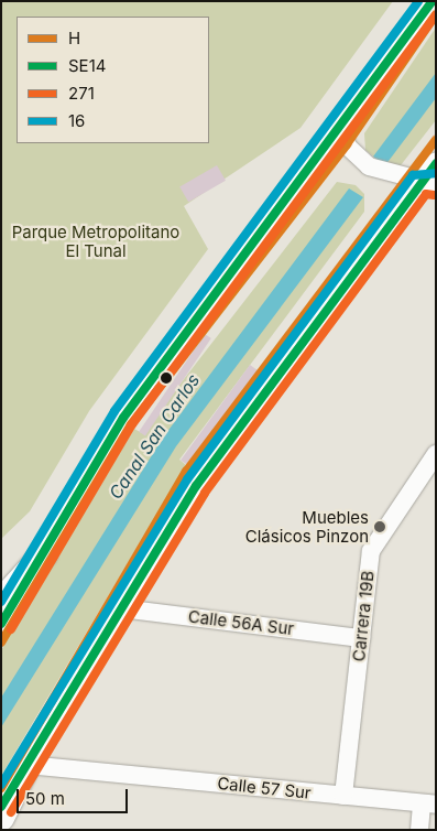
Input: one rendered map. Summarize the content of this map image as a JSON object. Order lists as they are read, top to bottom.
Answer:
{
  "streets": {
    "street": ["Carrera 19B", "Calle 56A Sur", "Calle 57 Sur"]
  },
  "crossings": [
    ["Carrera 19B", "Calle 56A Sur"],
    ["Carrera 19B", "Calle 57 Sur"]
  ],
  "water": ["Canal San Carlos"],
  "parks": ["Parque Metropolitano El Tunal"],
  "places": ["Muebles Clásicos Pinzon"],
  "lines": [
    "transit line SE14",
    "transit line 16",
    "transit line H",
    "transit line 271"
  ],
  "legend": [
    "H",
    "SE14",
    "271",
    "16"
  ],
  "scale_bar": "50 m"
}
